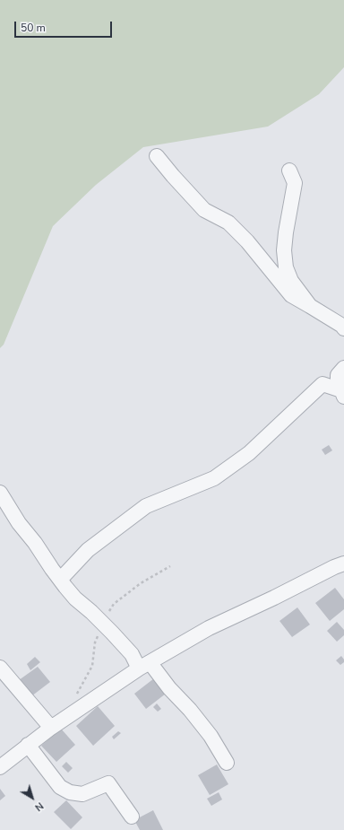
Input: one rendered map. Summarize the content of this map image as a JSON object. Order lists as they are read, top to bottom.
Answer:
{
  "scale_bar": "50 m",
  "north": "bottom right"
}
